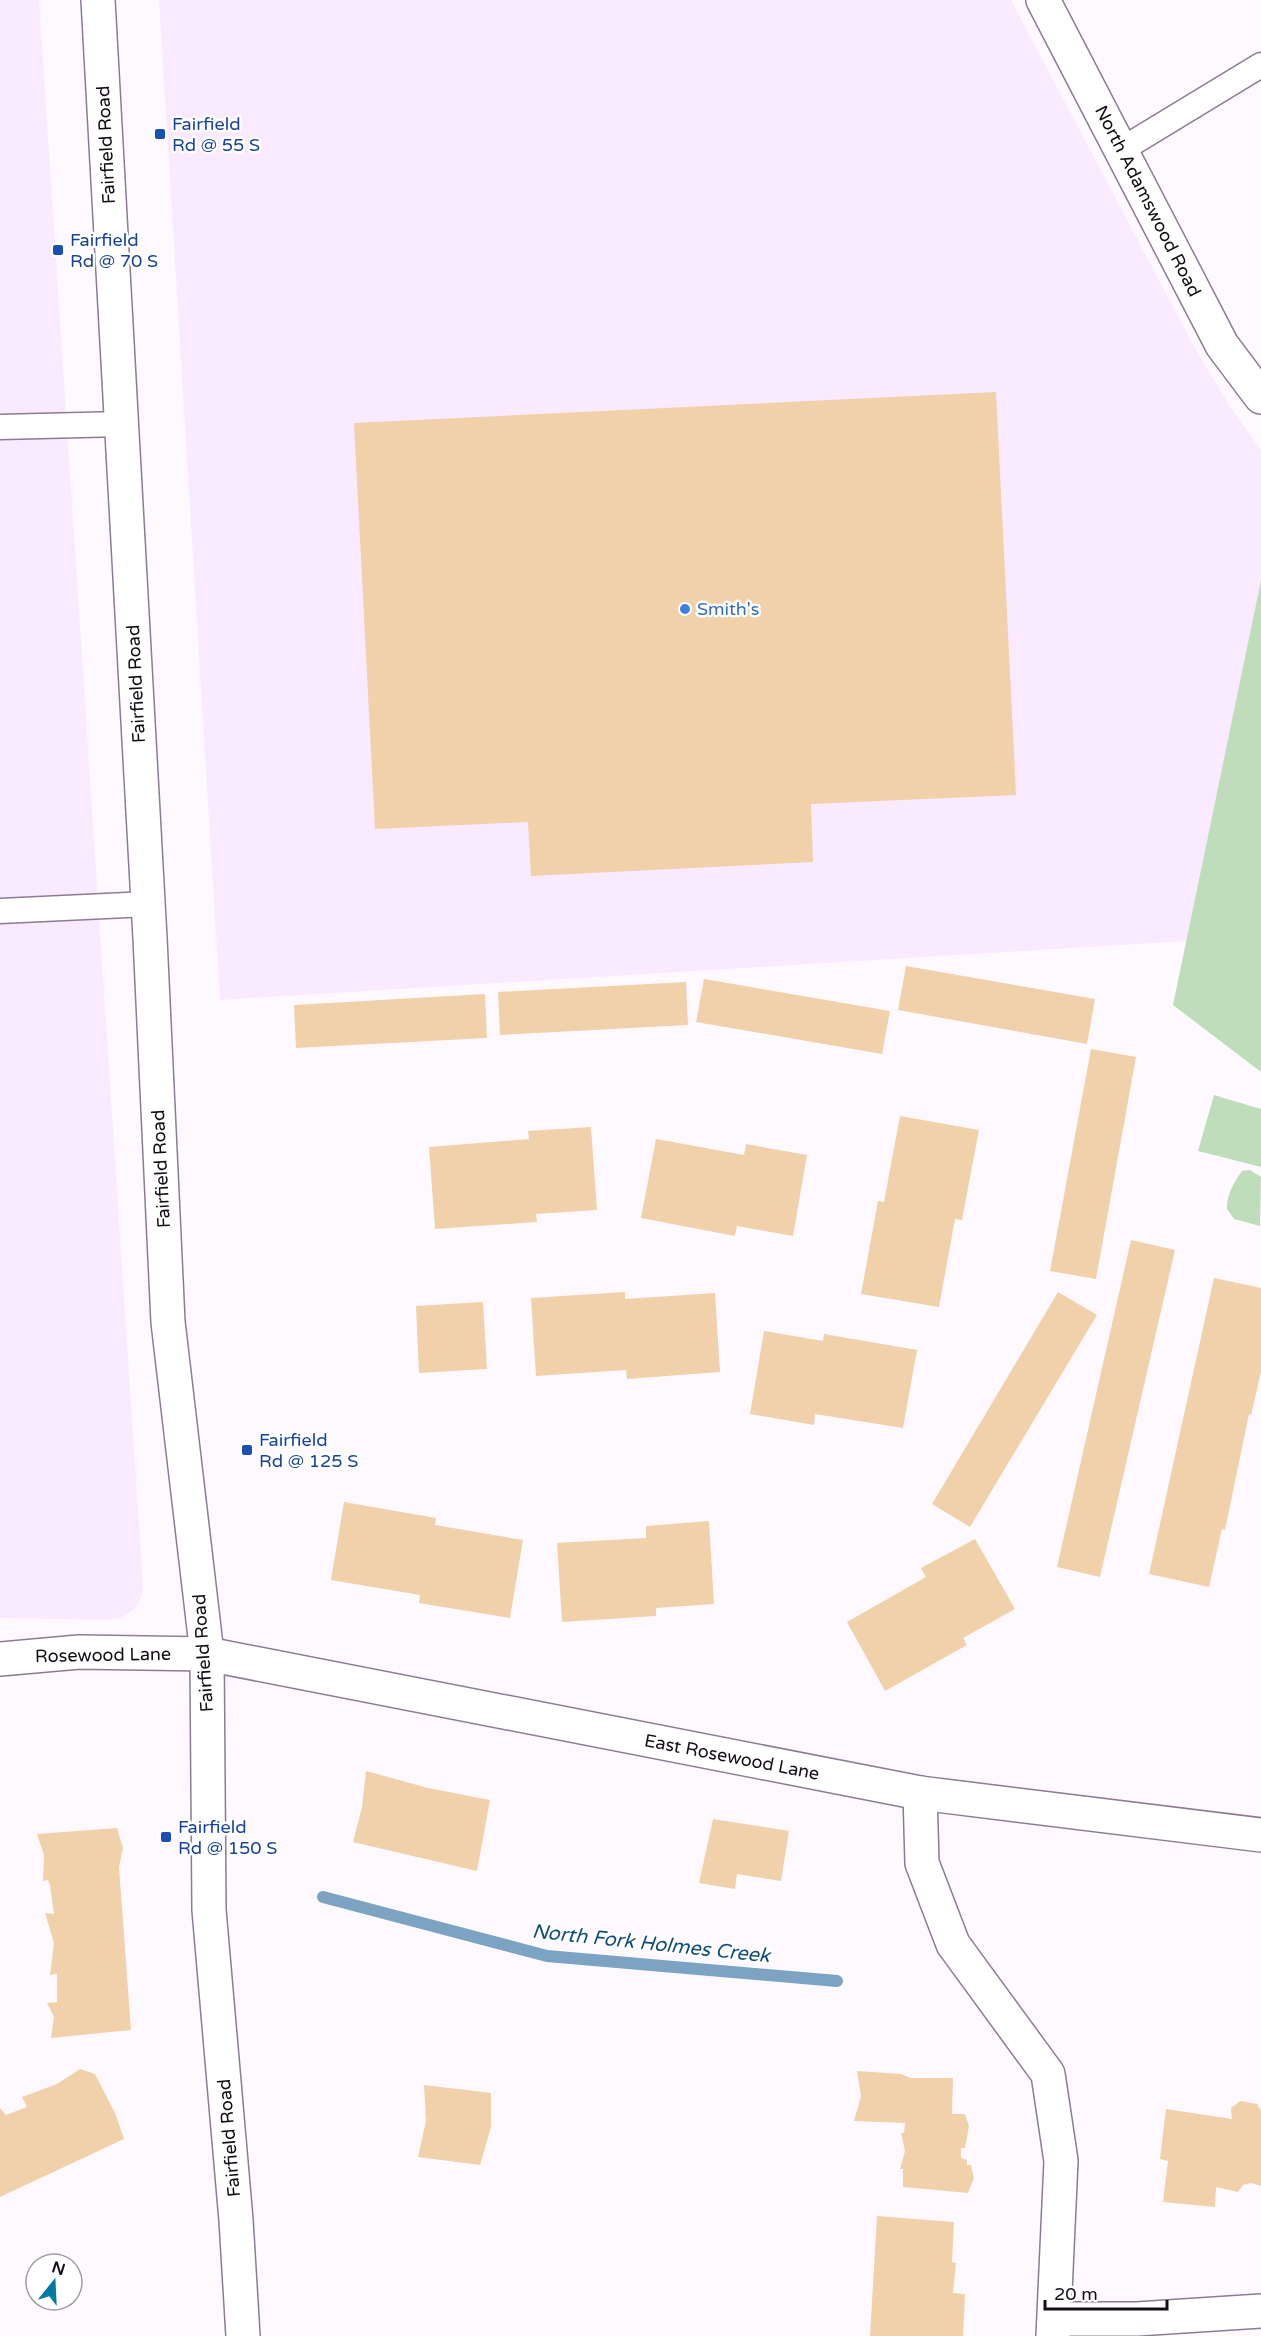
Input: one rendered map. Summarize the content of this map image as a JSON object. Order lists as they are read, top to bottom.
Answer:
{
  "streets": {
    "street": [
      "Fairfield Road",
      "North Adamswood Road",
      "Rosewood Lane",
      "East Rosewood Lane"
    ]
  },
  "crossings": [
    ["Fairfield Road", "Rosewood Lane"],
    ["Fairfield Road", "East Rosewood Lane"],
    ["Rosewood Lane", "East Rosewood Lane"]
  ],
  "water": ["North Fork Holmes Creek"],
  "places": {
    "transit": [
      "Fairfield Rd @ 55 S",
      "Fairfield Rd @ 70 S",
      "Fairfield Rd @ 125 S",
      "Fairfield Rd @ 150 S"
    ],
    "other": ["Smith's"]
  },
  "scale_bar": "20 m",
  "north": "top"
}
